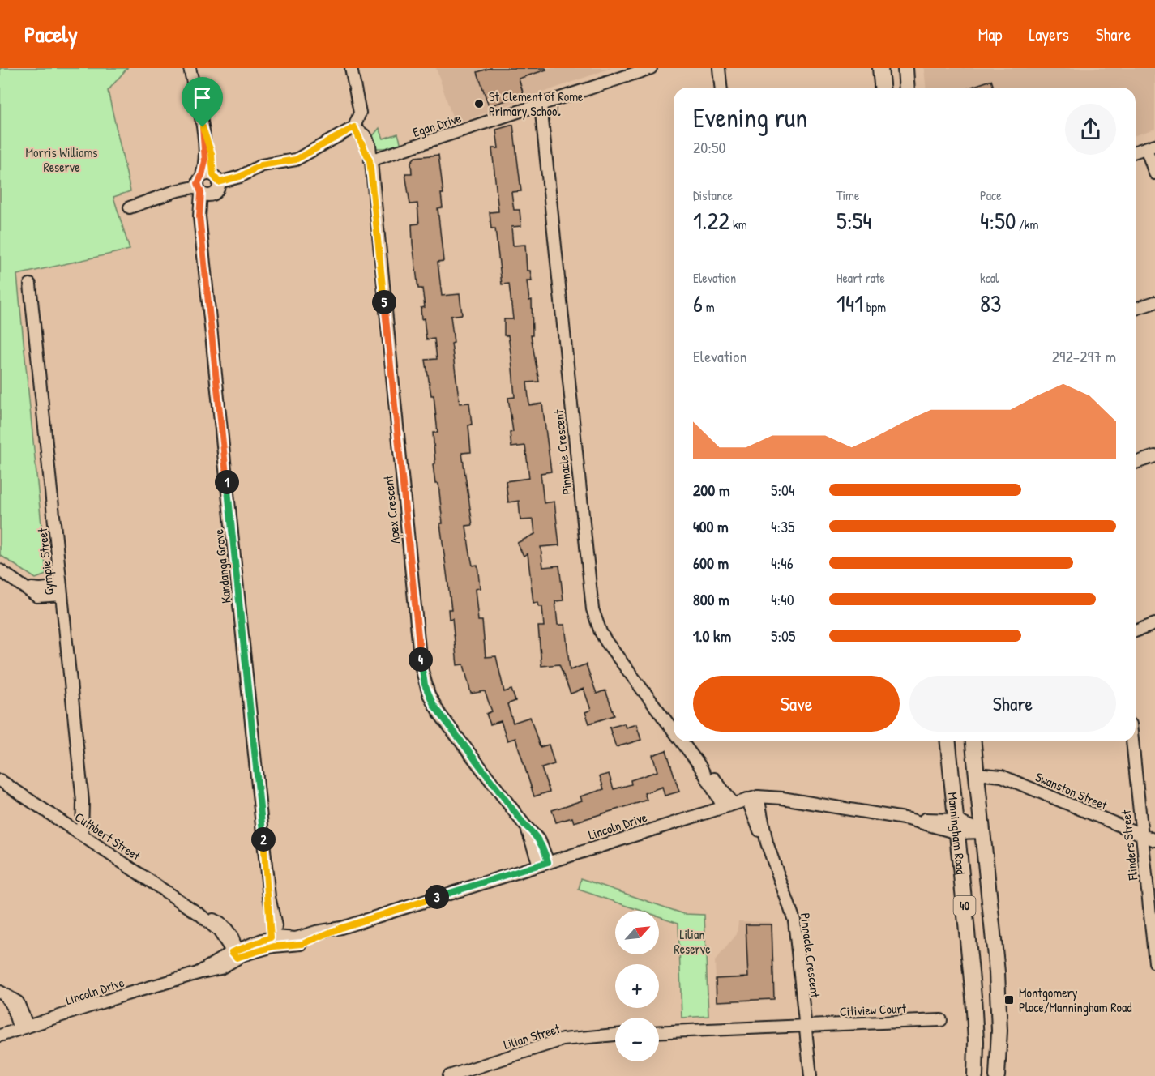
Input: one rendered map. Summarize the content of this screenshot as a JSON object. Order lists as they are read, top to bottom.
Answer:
{
  "streets": {
    "main road": ["Manningham Road", "40"],
    "street": [
      "Egan Drive",
      "Pinnacle Crescent",
      "Apex Crescent",
      "Gympie Street",
      "Kandanga Grove",
      "Swanston Street",
      "Lincoln Drive",
      "Cuthbert Street",
      "Flinders Street",
      "Citiview Court",
      "Lilian Street"
    ]
  },
  "crossings": [
    ["Egan Drive", "Pinnacle Crescent"],
    ["Egan Drive", "Apex Crescent"],
    ["Pinnacle Crescent", "Lincoln Drive"],
    ["Pinnacle Crescent", "Citiview Court"],
    ["Apex Crescent", "Lincoln Drive"],
    ["Gympie Street", "Cuthbert Street"],
    ["Kandanga Grove", "Lincoln Drive"],
    ["Swanston Street", "Manningham Road"],
    ["Swanston Street", "Flinders Street"],
    ["Lincoln Drive", "Manningham Road"],
    ["Lincoln Drive", "Cuthbert Street"]
  ],
  "parks": ["Morris Williams Reserve", "Lilian Reserve"],
  "places": {
    "other": ["St Clement of Rome Primary School"],
    "transit": ["Montgomery Place/Manningham Road"]
  },
  "north": "top right",
  "page": {
    "header": "Pacely",
    "nav": ["Map", "Layers", "Share"],
    "heading": ["Evening run", "20:50"],
    "stats": [
      ["Distance", "1.22 km"],
      ["Time", "5:54"],
      ["Pace", "4:50 /km"],
      ["Elevation", "6 m"],
      ["Heart rate", "141 bpm"],
      ["kcal", "83"]
    ],
    "pins": [
      "5",
      "1",
      "4",
      "2",
      "3"
    ],
    "chart": ["Elevation", "292–297 m"],
    "list": [
      {
        "name": "200 m",
        "note": "5:04"
      },
      {
        "name": "400 m",
        "note": "4:35"
      },
      {
        "name": "600 m",
        "note": "4:46"
      },
      {
        "name": "800 m",
        "note": "4:40"
      },
      {
        "name": "1.0 km",
        "note": "5:05"
      }
    ],
    "buttons": ["Save", "Share"],
    "map_buttons": ["+", "−"]
  }
}
